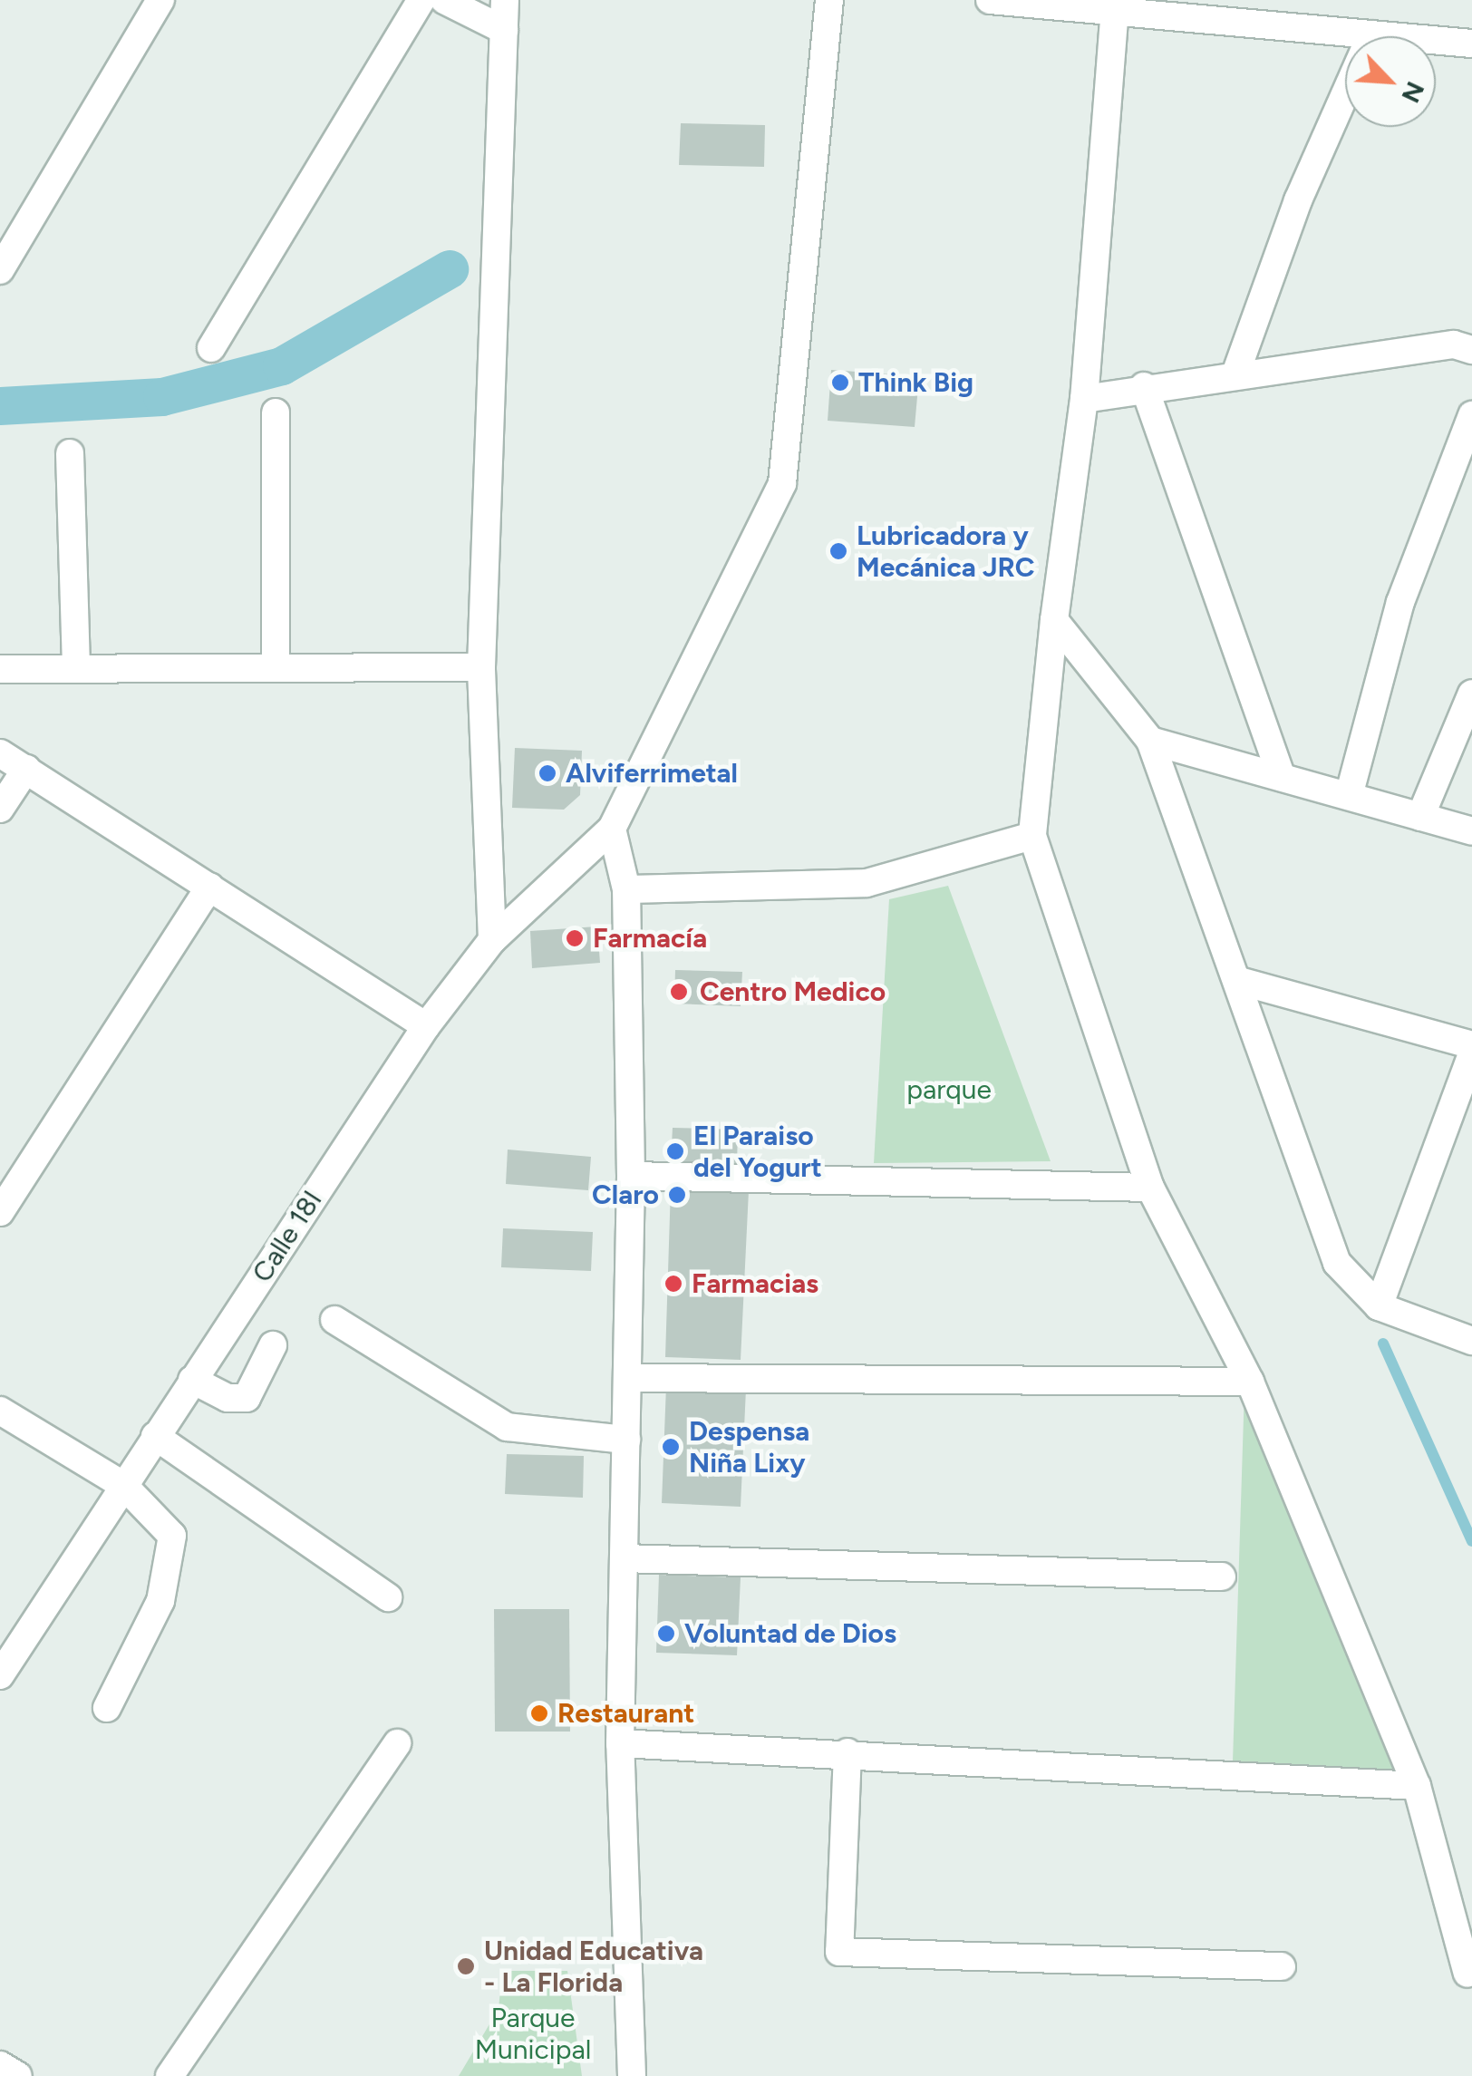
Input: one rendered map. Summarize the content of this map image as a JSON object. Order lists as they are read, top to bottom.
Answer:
{
  "streets": {
    "street": ["Calle 18I"]
  },
  "parks": ["parque", "Parque Municipal"],
  "places": [
    "Think Big",
    "Lubricadora y Mecánica JRC",
    "Alviferrimetal",
    "Farmacía",
    "Centro Medico",
    "El Paraiso del Yogurt",
    "Claro",
    "Farmacias",
    "Despensa Niña Lixy",
    "Voluntad de Dios",
    "Restaurant",
    "Unidad Educativa - La Florida"
  ],
  "north": "bottom right"
}
